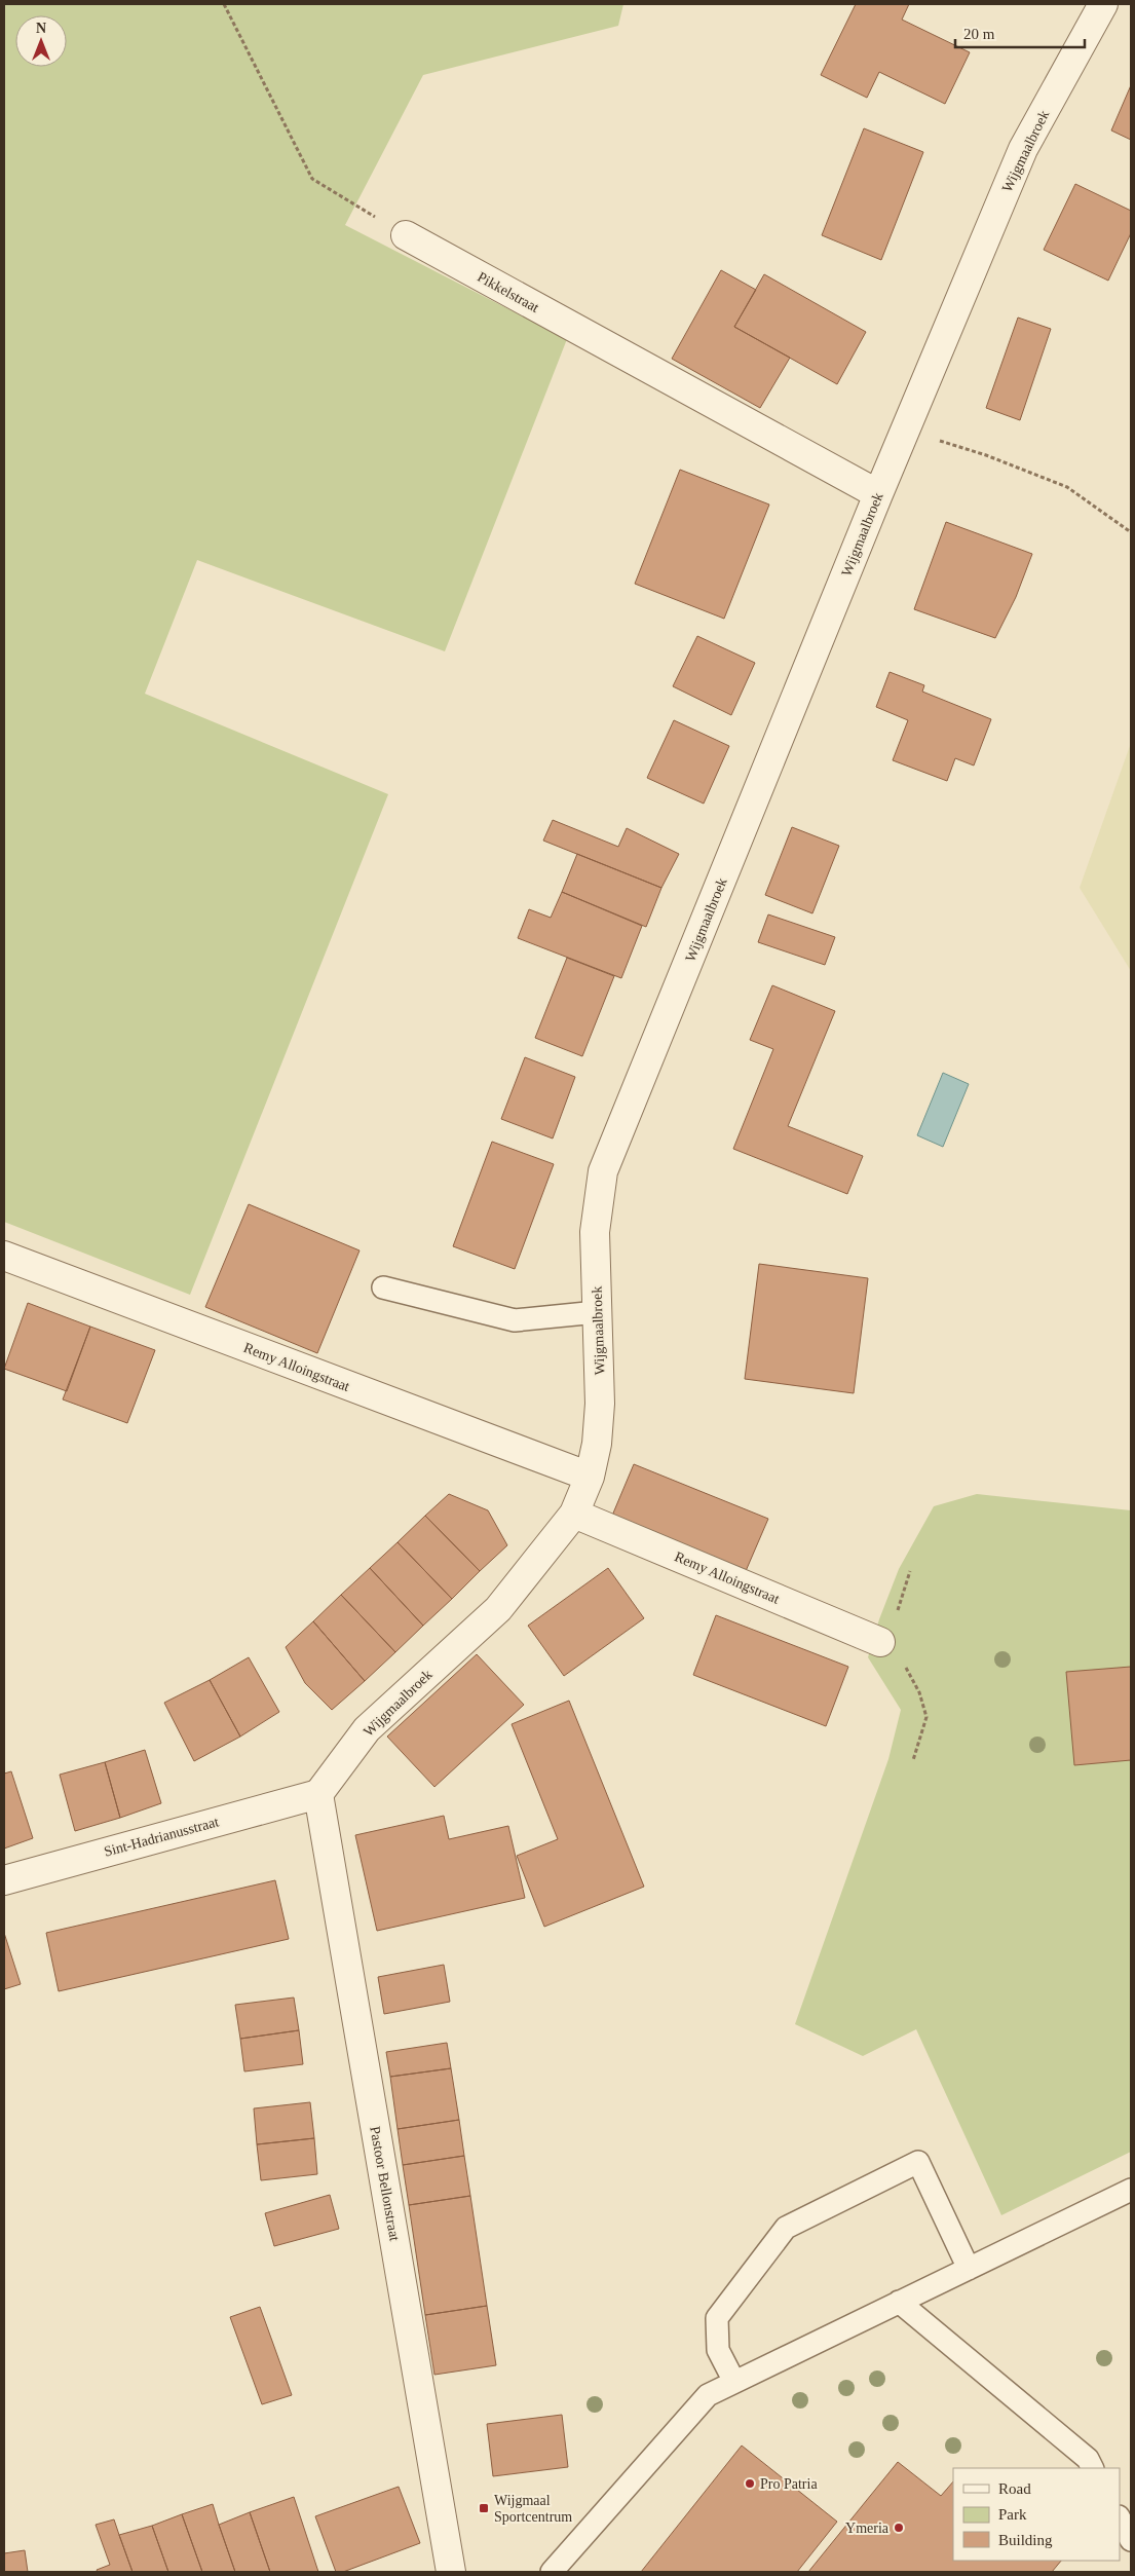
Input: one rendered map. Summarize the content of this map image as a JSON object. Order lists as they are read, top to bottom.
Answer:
{
  "streets": {
    "street": [
      "Wijgmaalbroek",
      "Pikkelstraat",
      "Remy Alloingstraat",
      "Sint-Hadrianusstraat",
      "Pastoor Bellonstraat"
    ]
  },
  "crossings": [
    ["Wijgmaalbroek", "Pikkelstraat"],
    ["Wijgmaalbroek", "Remy Alloingstraat"],
    ["Wijgmaalbroek", "Sint-Hadrianusstraat"],
    ["Wijgmaalbroek", "Pastoor Bellonstraat"],
    ["Sint-Hadrianusstraat", "Pastoor Bellonstraat"]
  ],
  "places": {
    "other": ["Pro Patria", "Ymeria"],
    "transit": ["Wijgmaal Sportcentrum"]
  },
  "legend": ["Road", "Park", "Building"],
  "scale_bar": "20 m",
  "north": "top"
}
